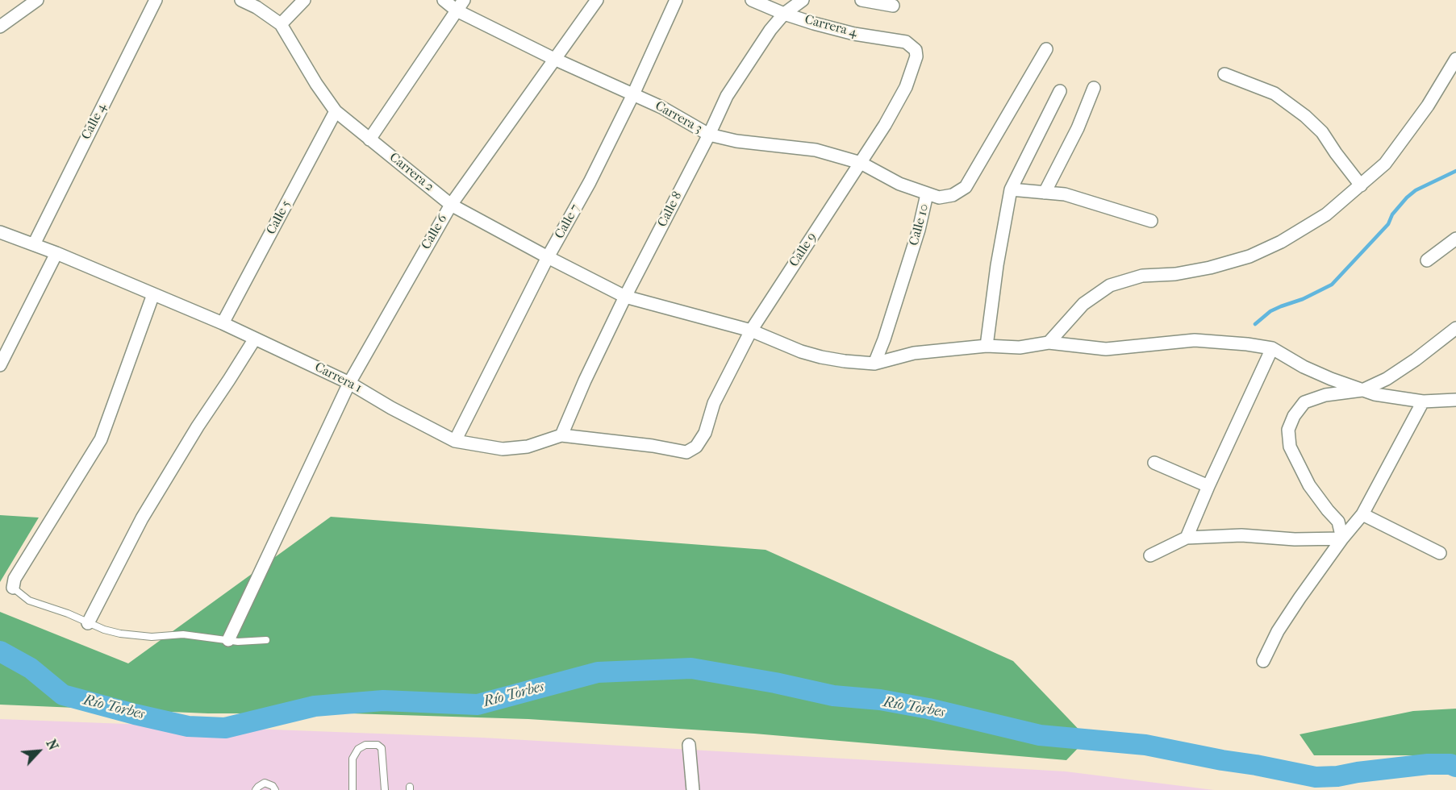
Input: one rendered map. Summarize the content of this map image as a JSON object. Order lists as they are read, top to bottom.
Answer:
{
  "streets": {
    "street": [
      "Carrera 4",
      "Carrera 3",
      "Calle 4",
      "Carrera 2",
      "Calle 8",
      "Calle 5",
      "Calle 7",
      "Calle 10",
      "Calle 6",
      "Calle 9",
      "Carrera 1"
    ]
  },
  "crossings": [
    ["Carrera 4", "Calle 8"],
    ["Carrera 4", "Calle 9"],
    ["Carrera 3", "Calle 8"],
    ["Carrera 3", "Calle 7"],
    ["Carrera 3", "Calle 10"],
    ["Carrera 3", "Calle 6"],
    ["Carrera 3", "Calle 9"],
    ["Calle 4", "Carrera 1"],
    ["Carrera 2", "Calle 8"],
    ["Carrera 2", "Calle 5"],
    ["Carrera 2", "Calle 7"],
    ["Carrera 2", "Calle 10"],
    ["Carrera 2", "Calle 6"],
    ["Carrera 2", "Calle 9"],
    ["Calle 8", "Carrera 1"],
    ["Calle 5", "Carrera 1"],
    ["Calle 7", "Carrera 1"],
    ["Calle 6", "Carrera 1"],
    ["Calle 9", "Carrera 1"]
  ],
  "water": ["Río Torbes"],
  "north": "top right"
}
